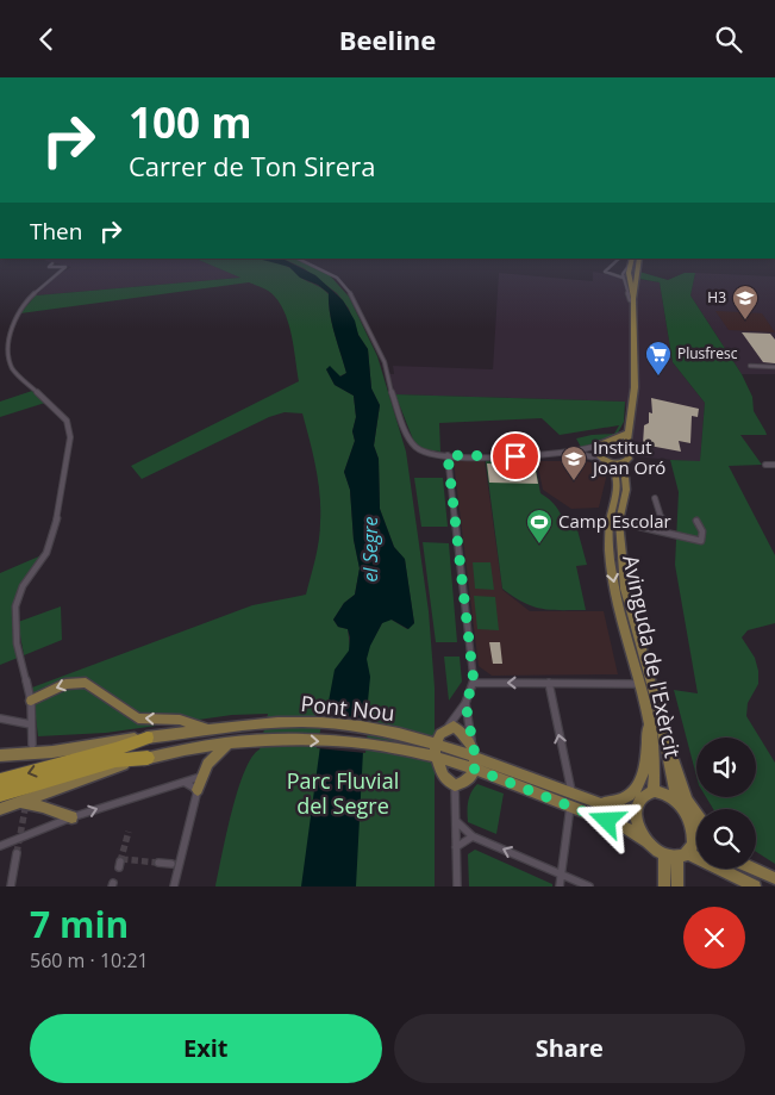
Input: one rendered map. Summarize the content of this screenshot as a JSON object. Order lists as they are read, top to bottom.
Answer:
{
  "streets": {
    "main road": ["Avinguda de l'Exèrcit", "Pont Nou"]
  },
  "crossings": [
    ["Avinguda de l'Exèrcit", "Pont Nou"]
  ],
  "water": ["el Segre"],
  "parks": ["Parc Fluvial del Segre"],
  "places": {
    "school or university": ["H3", "Institut Joan Oró"],
    "supermarket": ["Plusfresc"],
    "sports": ["Camp Escolar"]
  },
  "page": {
    "header": "Beeline",
    "turn": ["100 m", "Carrer de Ton Sirera"],
    "then": "Then",
    "heading": ["7 min", "560 m · 10:21"],
    "buttons": ["Exit", "Share"]
  }
}
